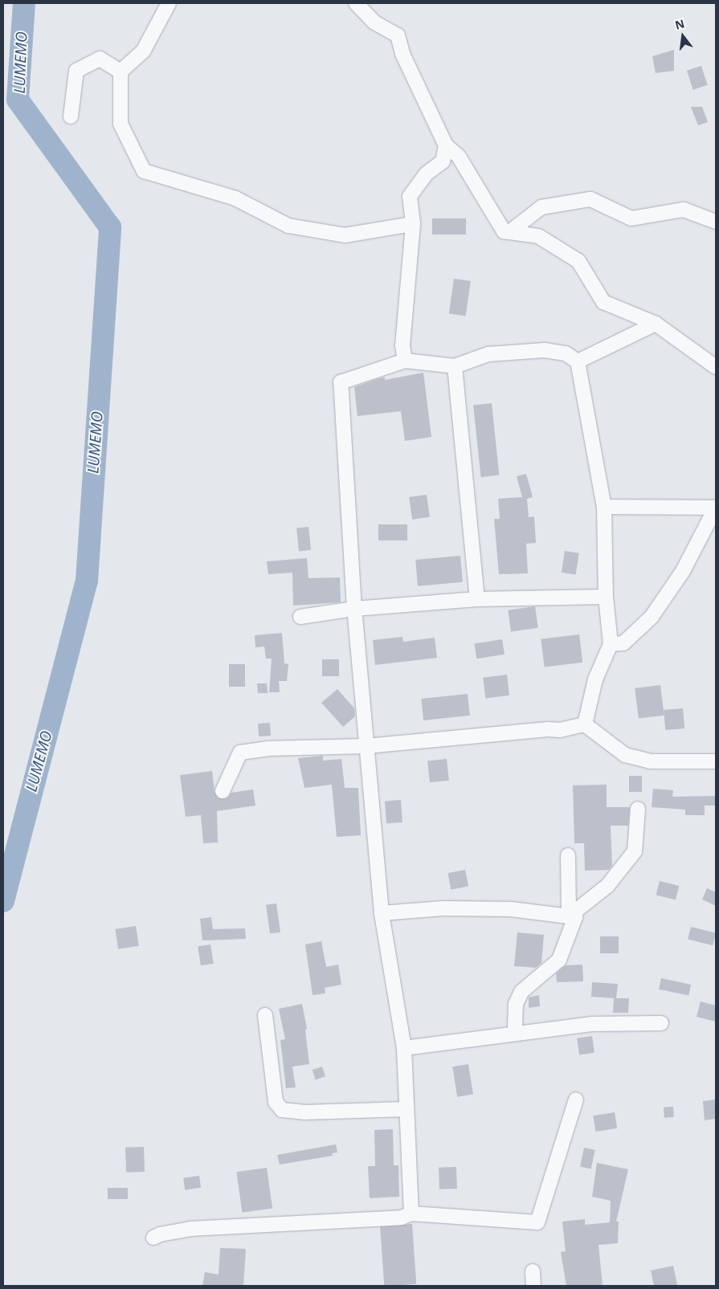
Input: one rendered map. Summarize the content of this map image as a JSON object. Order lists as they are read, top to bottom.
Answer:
{
  "water": ["LUMEMO"],
  "north": "top"
}
